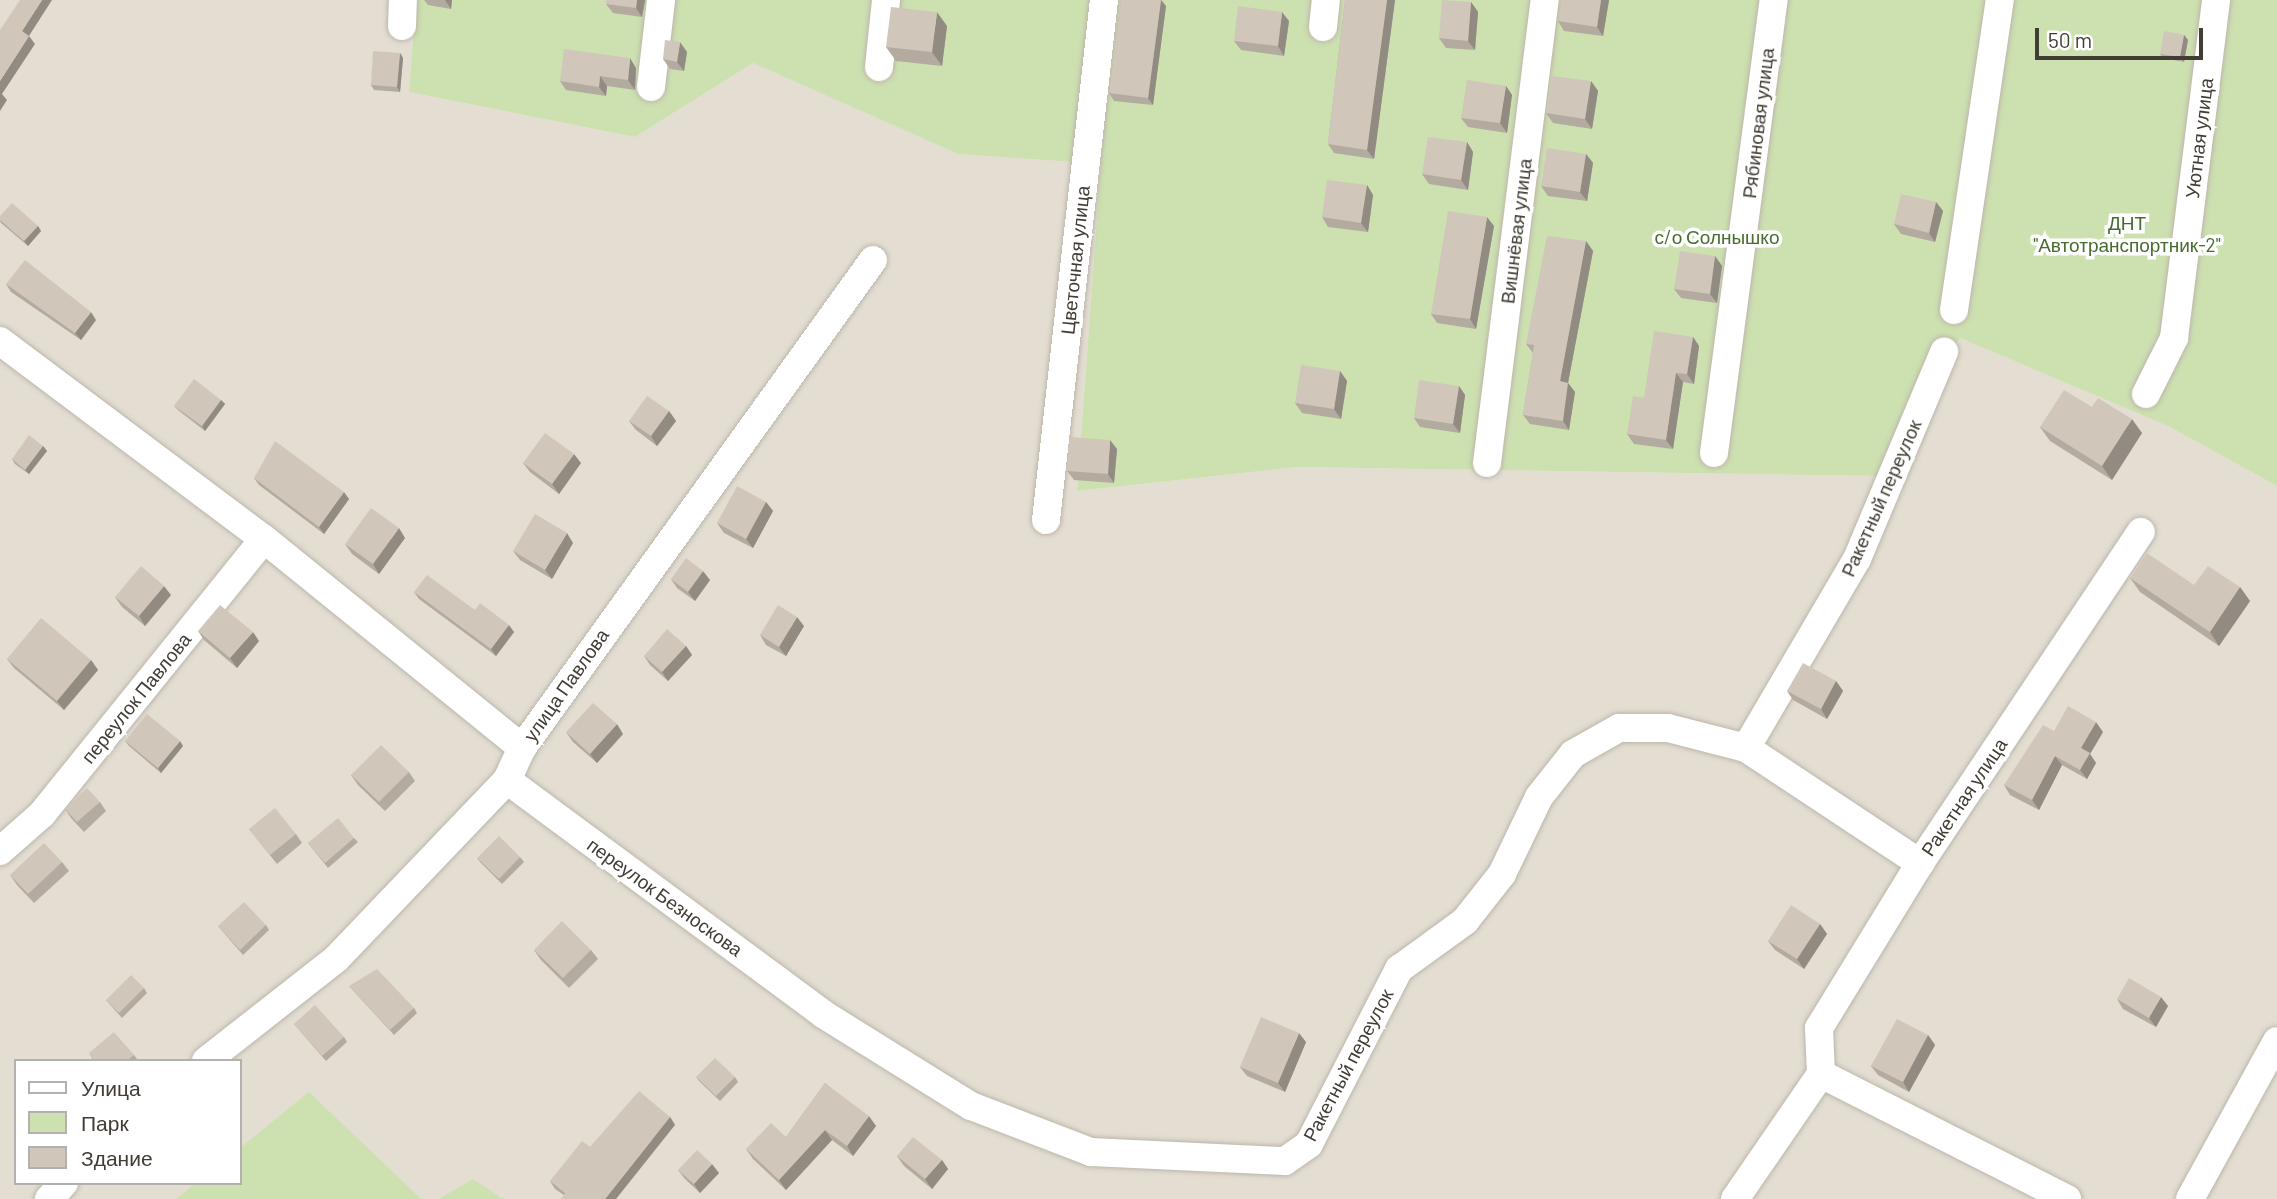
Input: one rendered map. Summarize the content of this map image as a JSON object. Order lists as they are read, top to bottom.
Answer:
{
  "streets": {
    "street": [
      "Рябиновая улица",
      "Уютная улица",
      "Вишнёвая улица",
      "Цветочная улица",
      "Ракетный переулок",
      "улица Павлова",
      "переулок Павлова",
      "Ракетная улица",
      "переулок Безноскова"
    ]
  },
  "crossings": [
    ["Ракетный переулок", "Ракетная улица"],
    ["Ракетный переулок", "переулок Безноскова"],
    ["улица Павлова", "переулок Безноскова"]
  ],
  "parks": ["ДНТ \"Автотранспортник-2\"", "с/о Солнышко"],
  "legend": ["Улица", "Парк", "Здание"],
  "scale_bar": "50 m"
}
